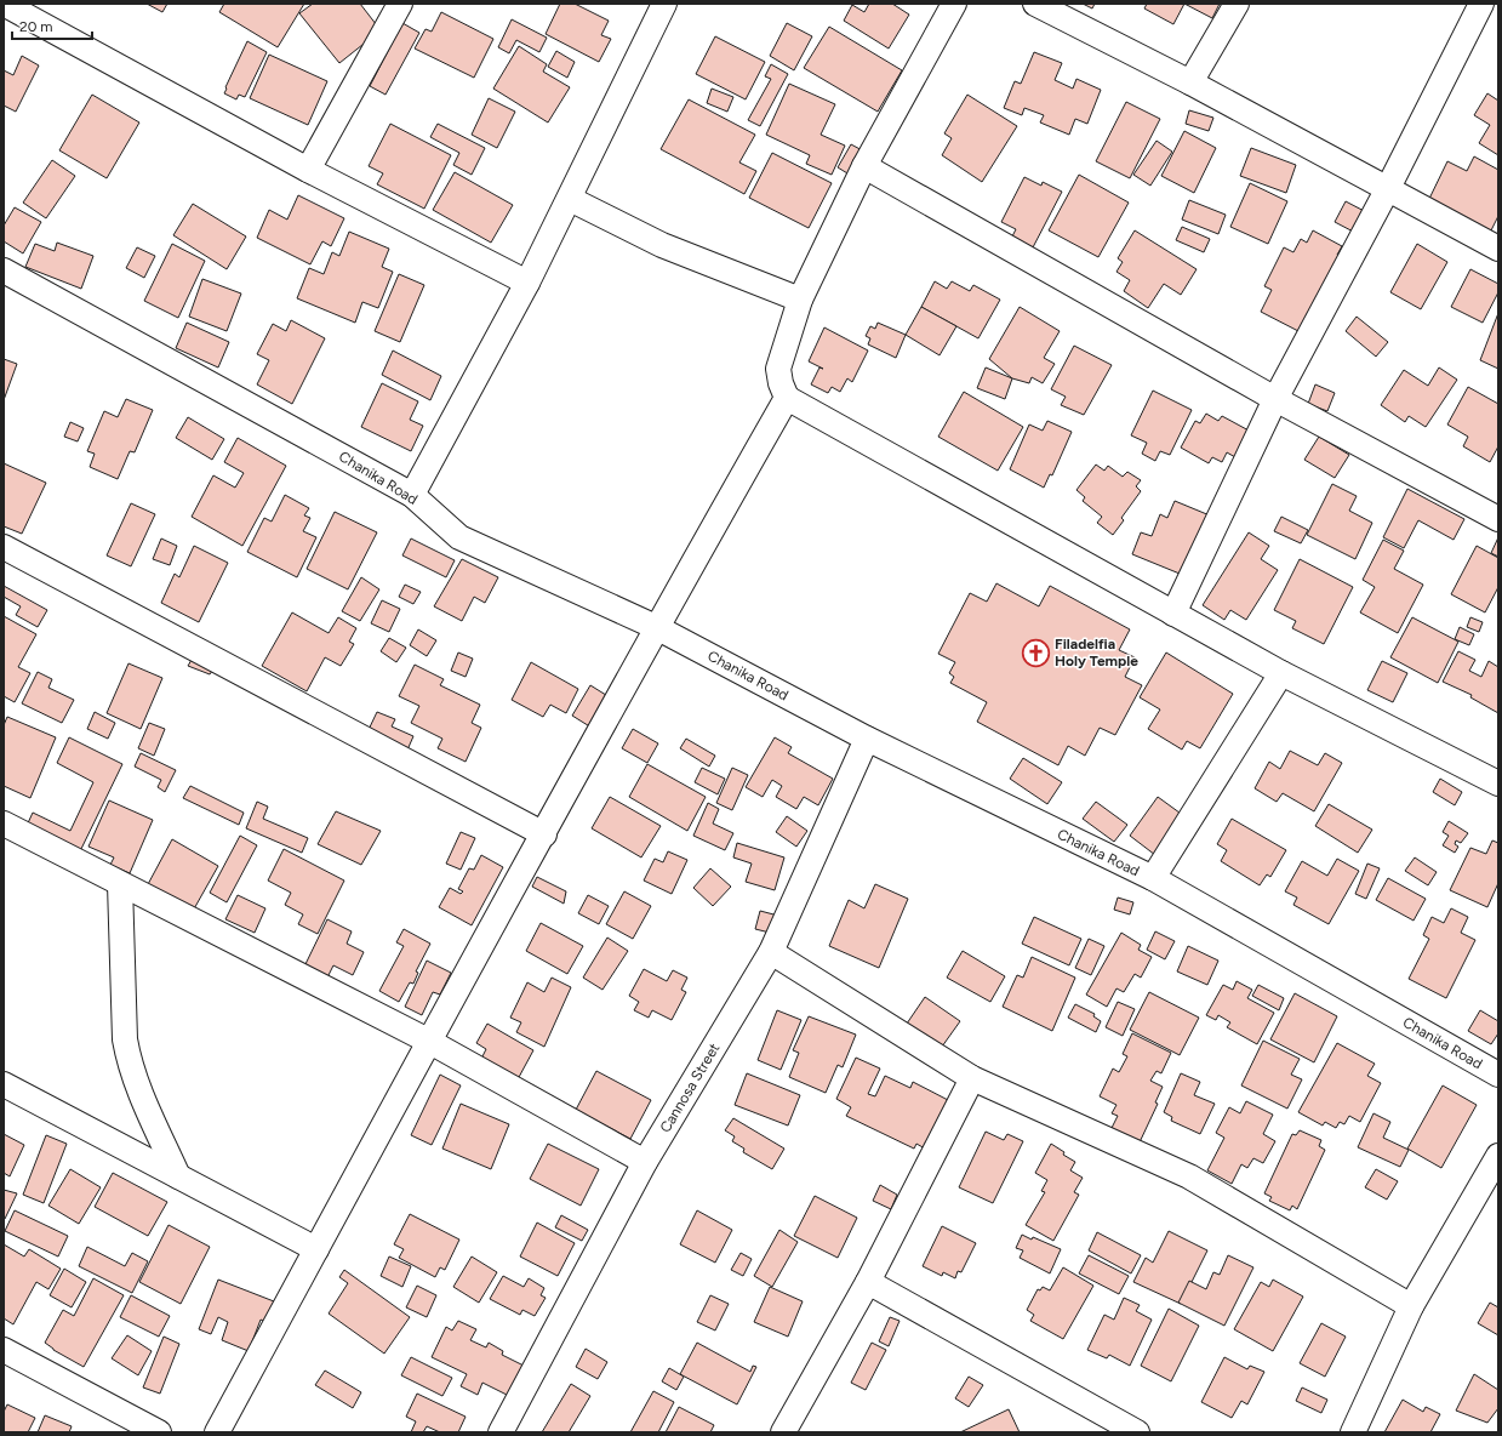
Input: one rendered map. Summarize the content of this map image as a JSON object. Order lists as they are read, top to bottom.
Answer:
{
  "streets": {
    "street": ["Chanika Road", "Cannosa Street"]
  },
  "crossings": [
    ["Chanika Road", "Cannosa Street"]
  ],
  "places": {
    "church": ["Filadelfia Holy Temple"]
  },
  "scale_bar": "20 m"
}
